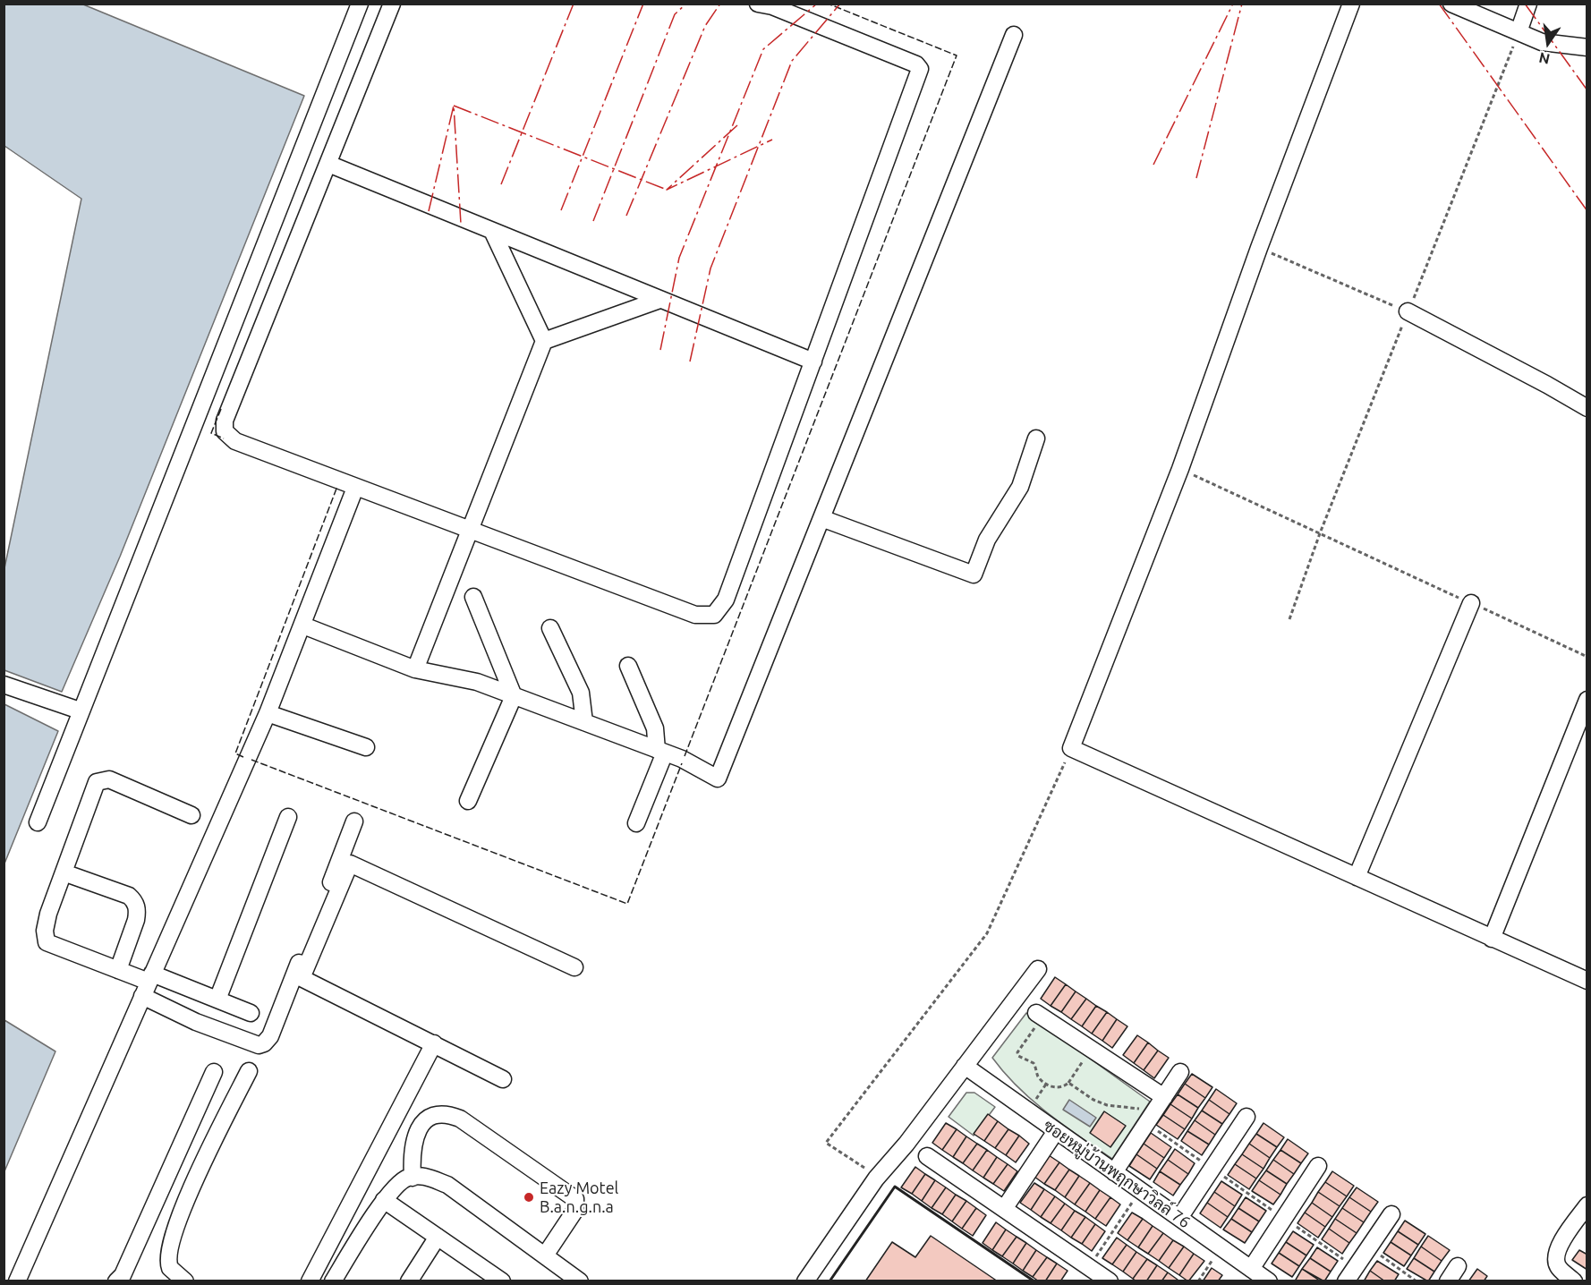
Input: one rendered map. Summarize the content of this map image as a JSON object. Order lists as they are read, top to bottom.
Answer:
{
  "streets": {
    "street": ["ซอยหมู่บ้านพฤกษาวิลล์ 76"]
  },
  "places": ["Eazy Motel B.a.n.g.n.a"],
  "north": "bottom"
}
